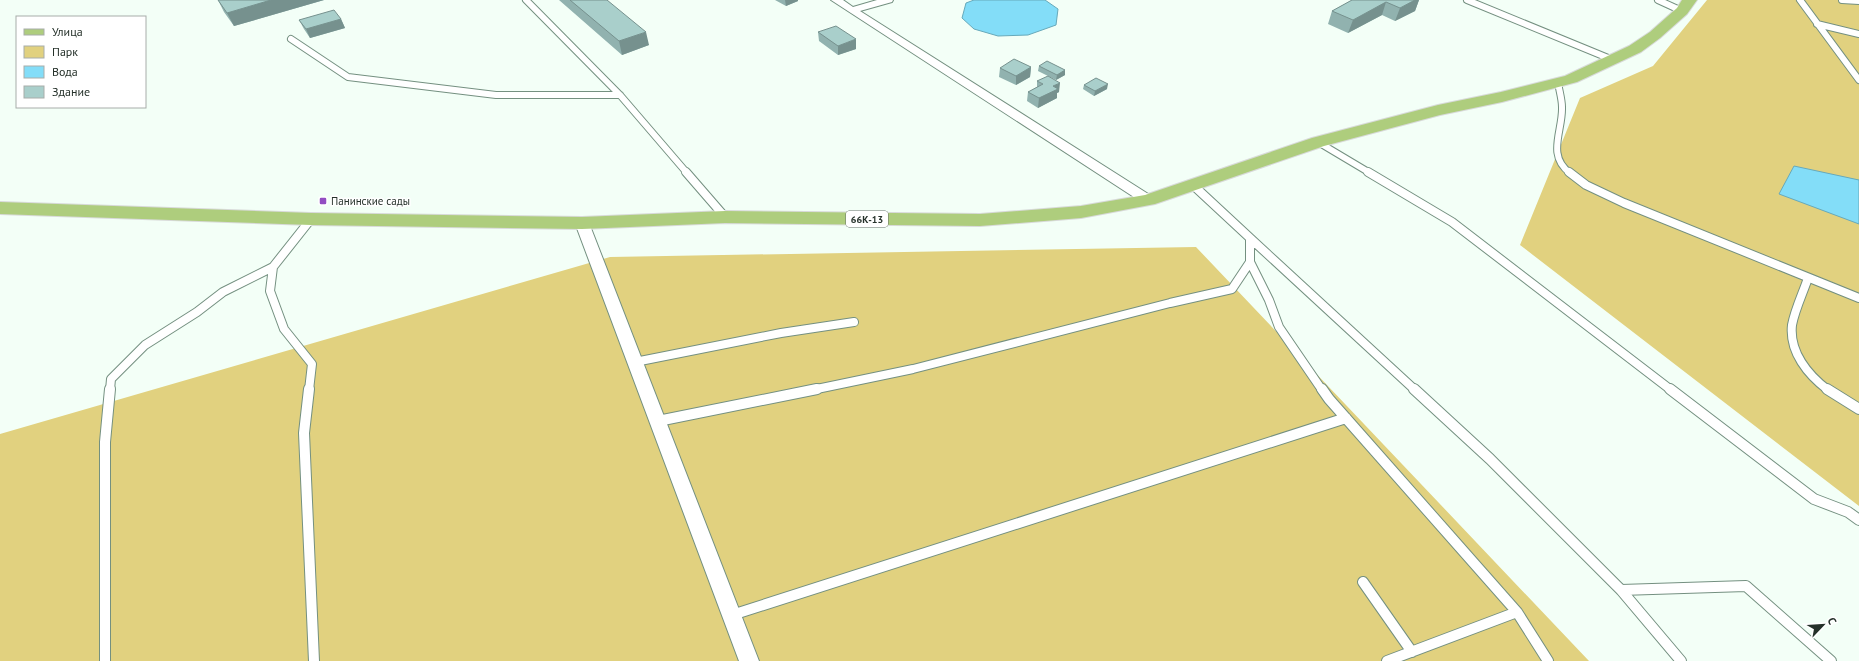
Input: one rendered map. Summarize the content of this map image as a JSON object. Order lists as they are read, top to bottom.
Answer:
{
  "streets": {
    "main road": ["66К-13"]
  },
  "places": {
    "transit": ["Панинские сады"]
  },
  "legend": [
    "Улица",
    "Парк",
    "Вода",
    "Здание"
  ],
  "north": "top right"
}
